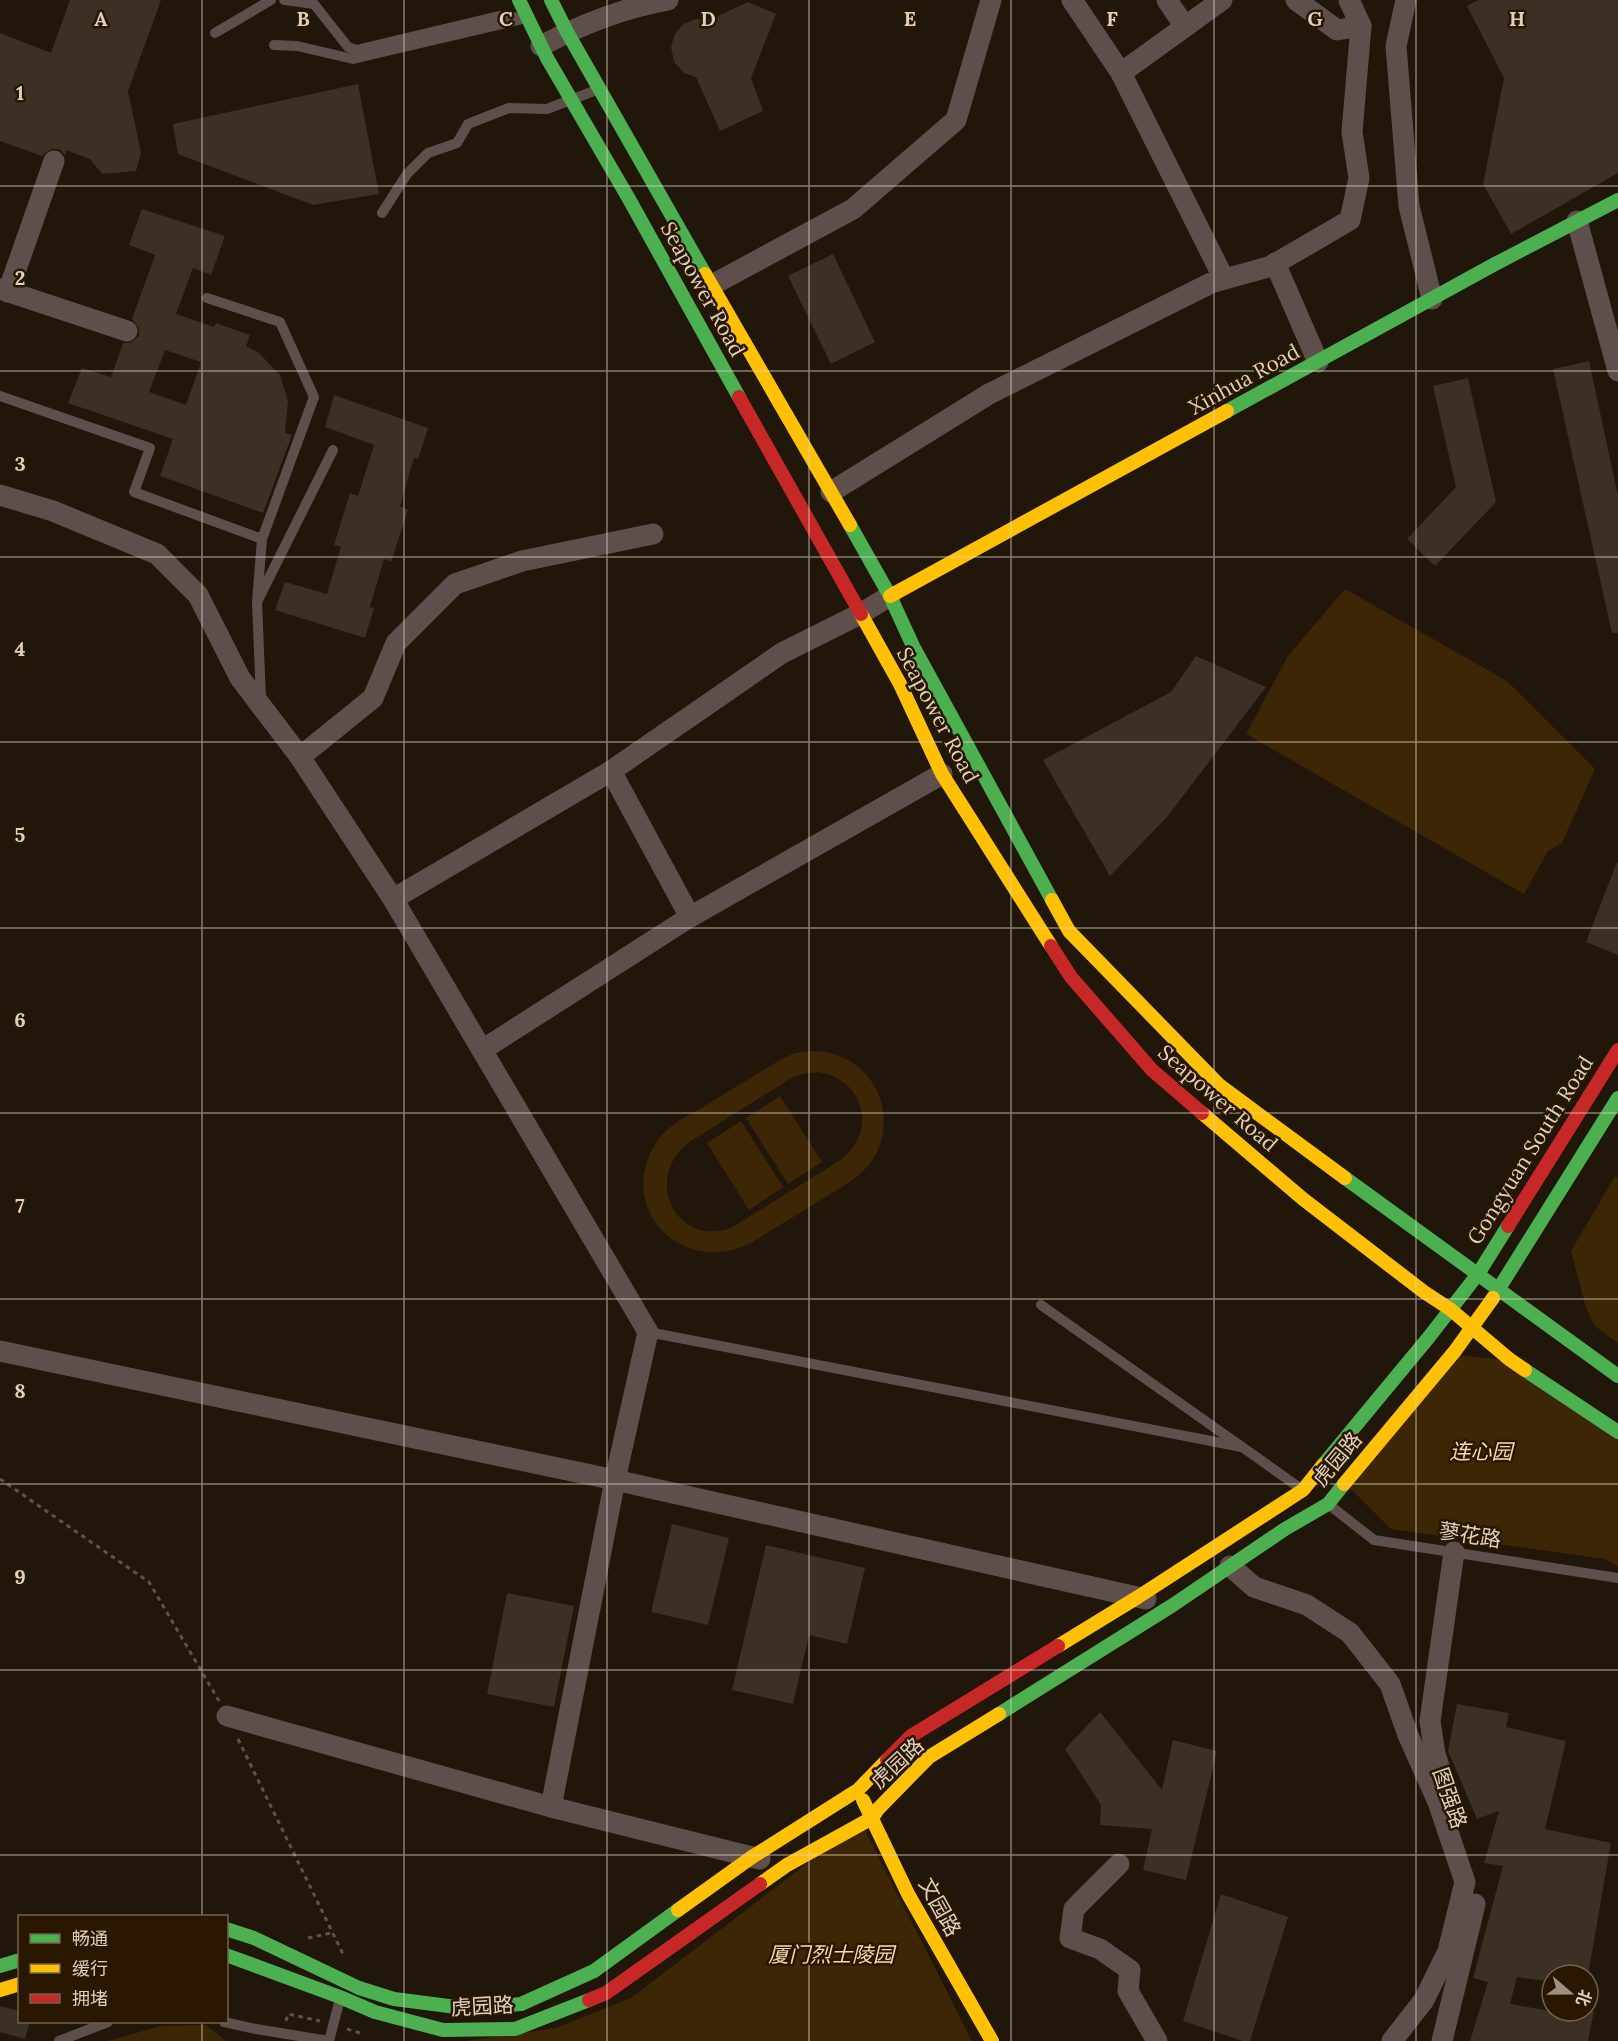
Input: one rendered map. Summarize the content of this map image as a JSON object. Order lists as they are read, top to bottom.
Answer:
{
  "streets": {
    "main road": [
      "Seapower Road",
      "Xinhua Road",
      "Gongyuan South Road",
      "虎园路",
      "文园路"
    ],
    "street": ["图强路"],
    "lane": ["蓼花路"]
  },
  "crossings": [
    ["Seapower Road", "Xinhua Road"],
    ["Seapower Road", "Gongyuan South Road"],
    ["Seapower Road", "虎园路"],
    ["Gongyuan South Road", "虎园路"],
    ["虎园路", "蓼花路"],
    ["虎园路", "文园路"],
    ["蓼花路", "图强路"]
  ],
  "parks": ["连心园", "厦门烈士陵园"],
  "legend": ["畅通", "缓行", "拥堵"],
  "north": "right",
  "grid": {
    "columns": [
      "A",
      "B",
      "C",
      "D",
      "E",
      "F",
      "G",
      "H"
    ],
    "rows": [
      "1",
      "2",
      "3",
      "4",
      "5",
      "6",
      "7",
      "8",
      "9"
    ]
  }
}
